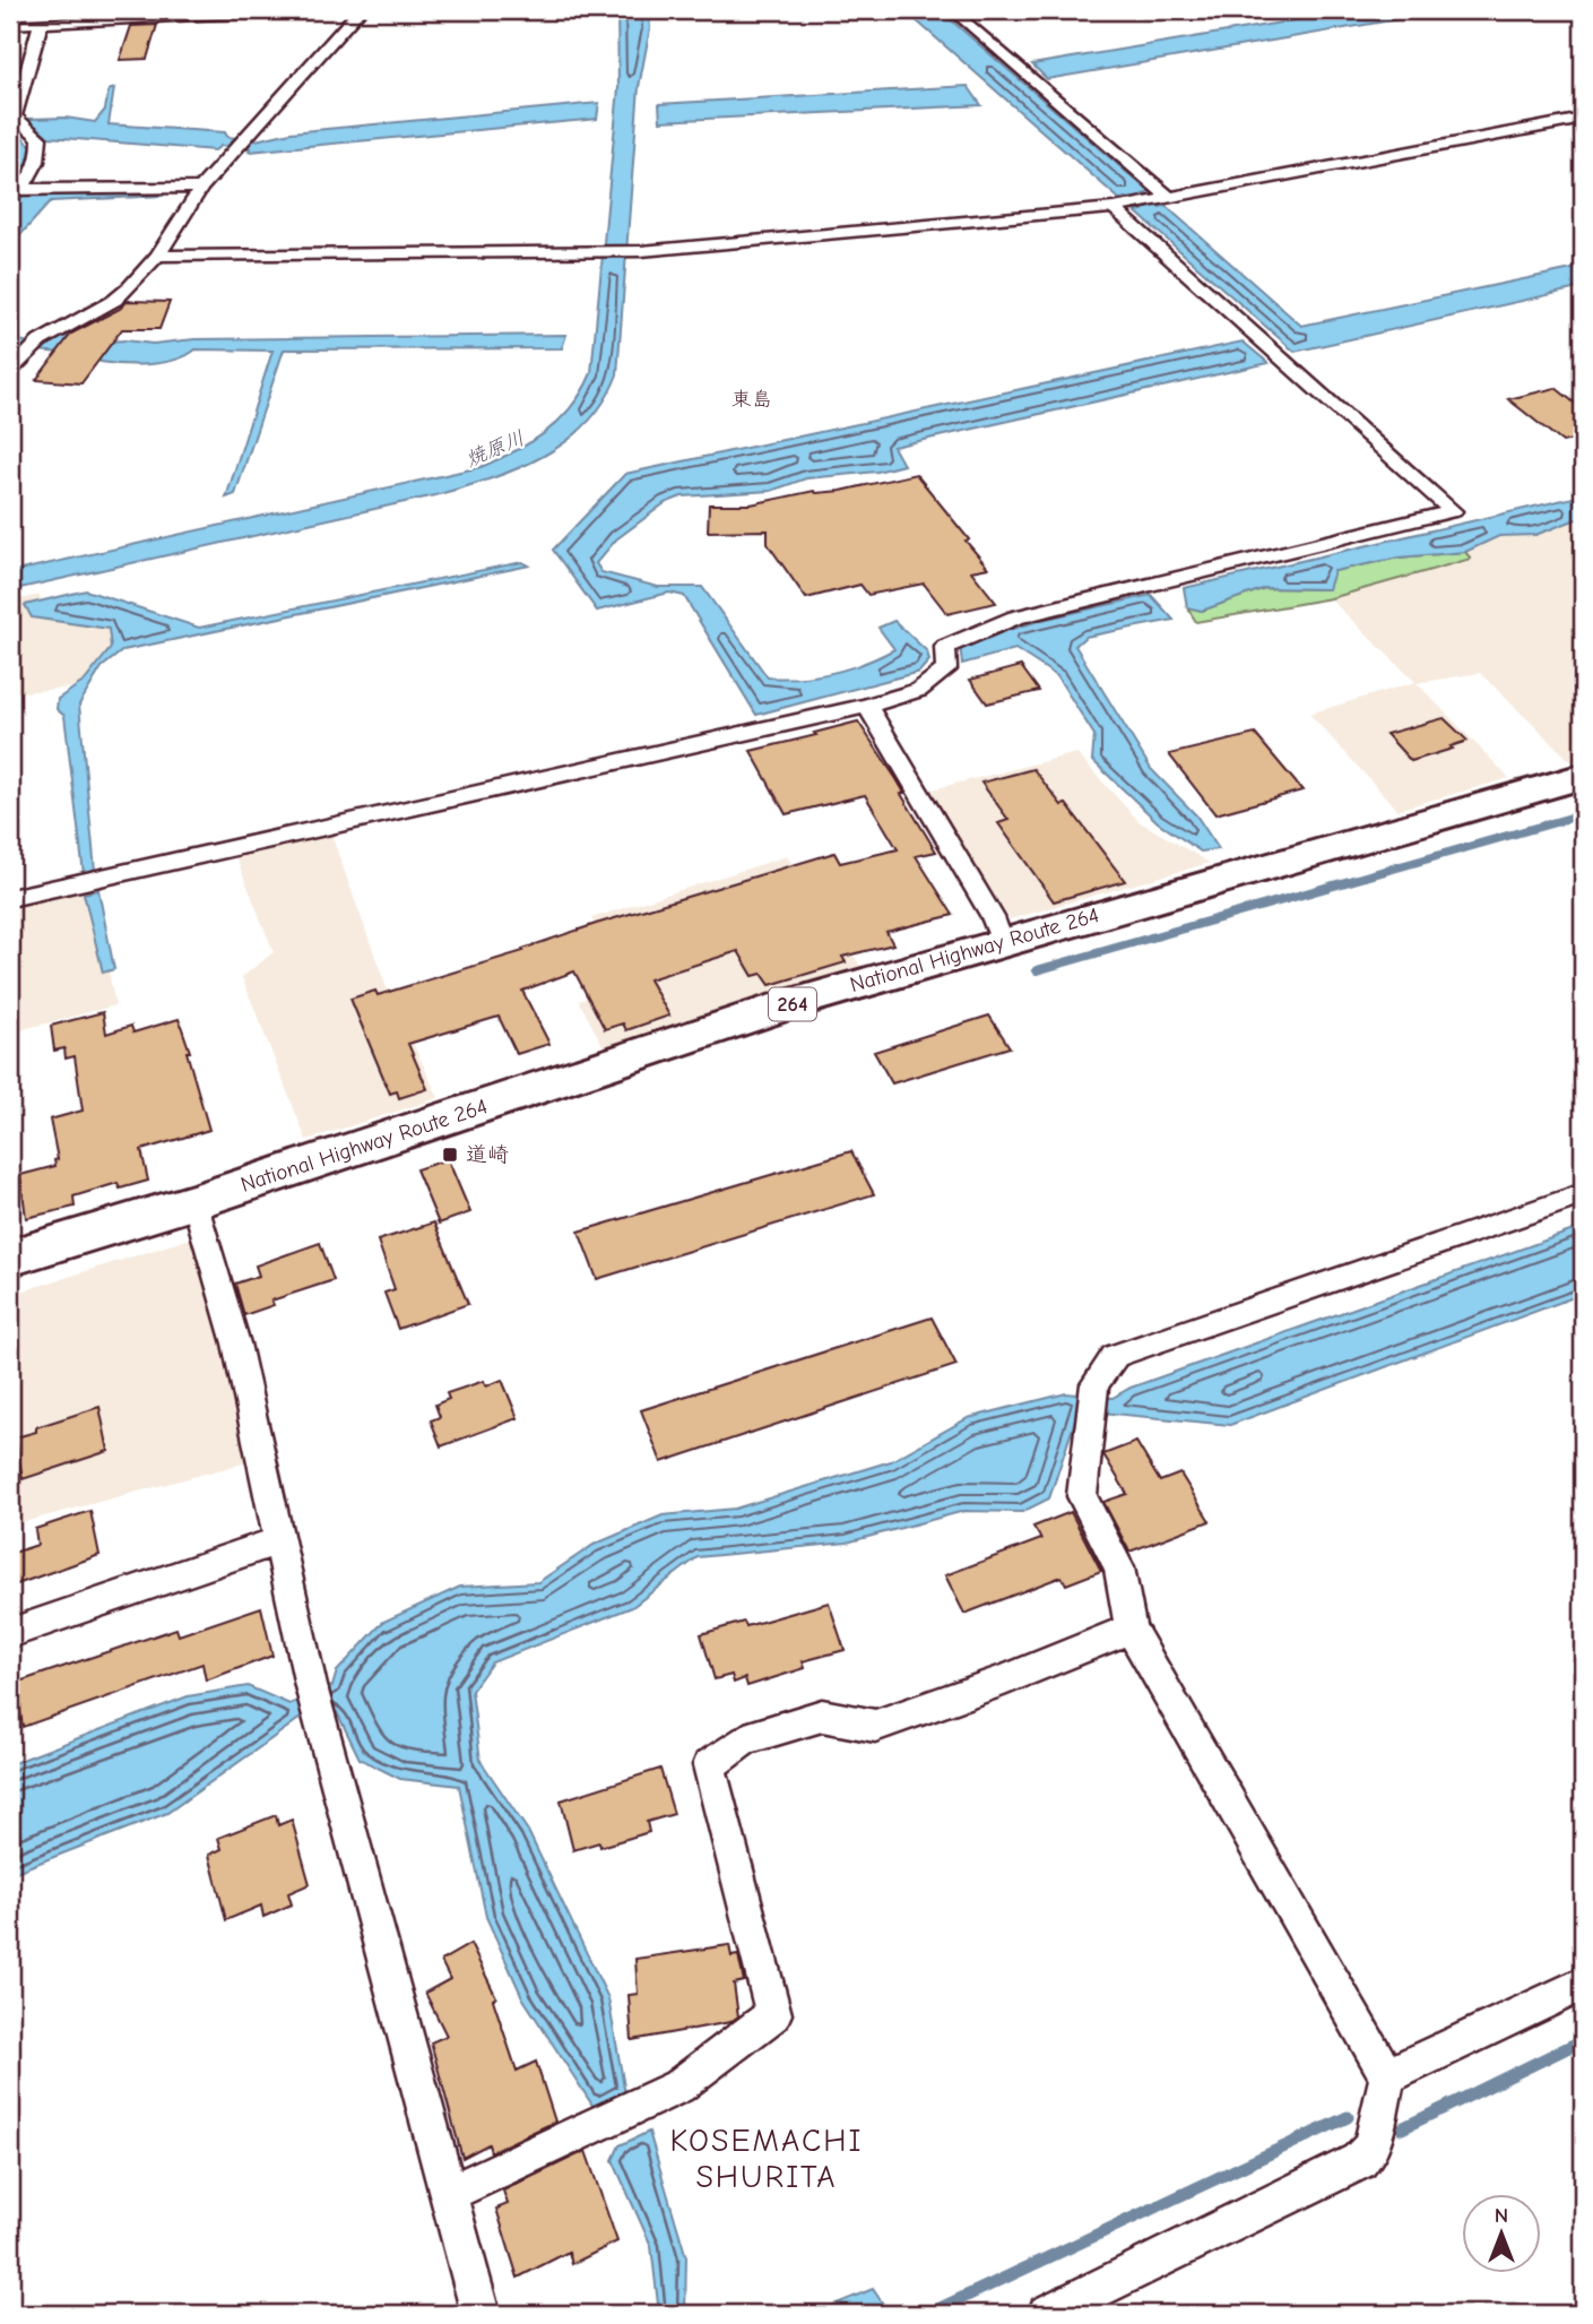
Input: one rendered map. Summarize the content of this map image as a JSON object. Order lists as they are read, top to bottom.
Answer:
{
  "streets": {
    "highway": ["National Highway Route 264", "264"]
  },
  "districts": ["東島", "KOSEMACHI SHURITA"],
  "water": ["焼原川"],
  "places": {
    "transit": ["道崎"]
  },
  "north": "top"
}
